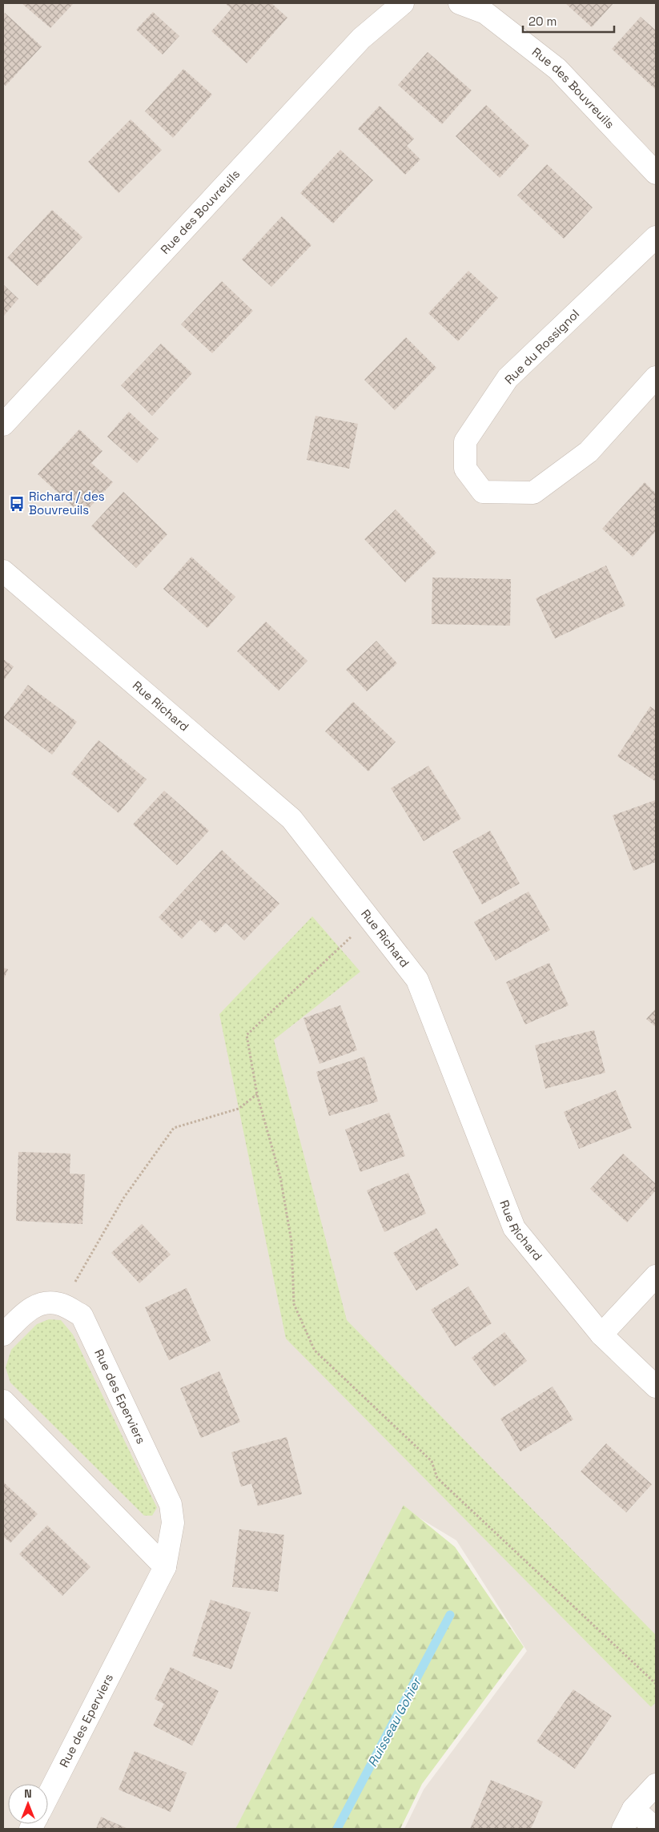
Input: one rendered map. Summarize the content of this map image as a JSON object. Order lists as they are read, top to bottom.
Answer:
{
  "streets": {
    "street": [
      "Rue des Bouvreuils",
      "Rue du Rossignol",
      "Rue Richard",
      "Rue des Eperviers"
    ]
  },
  "water": ["Ruisseau Gohier"],
  "places": {
    "bus stop": ["Richard / des Bouvreuils"]
  },
  "scale_bar": "20 m",
  "north": "top"
}
